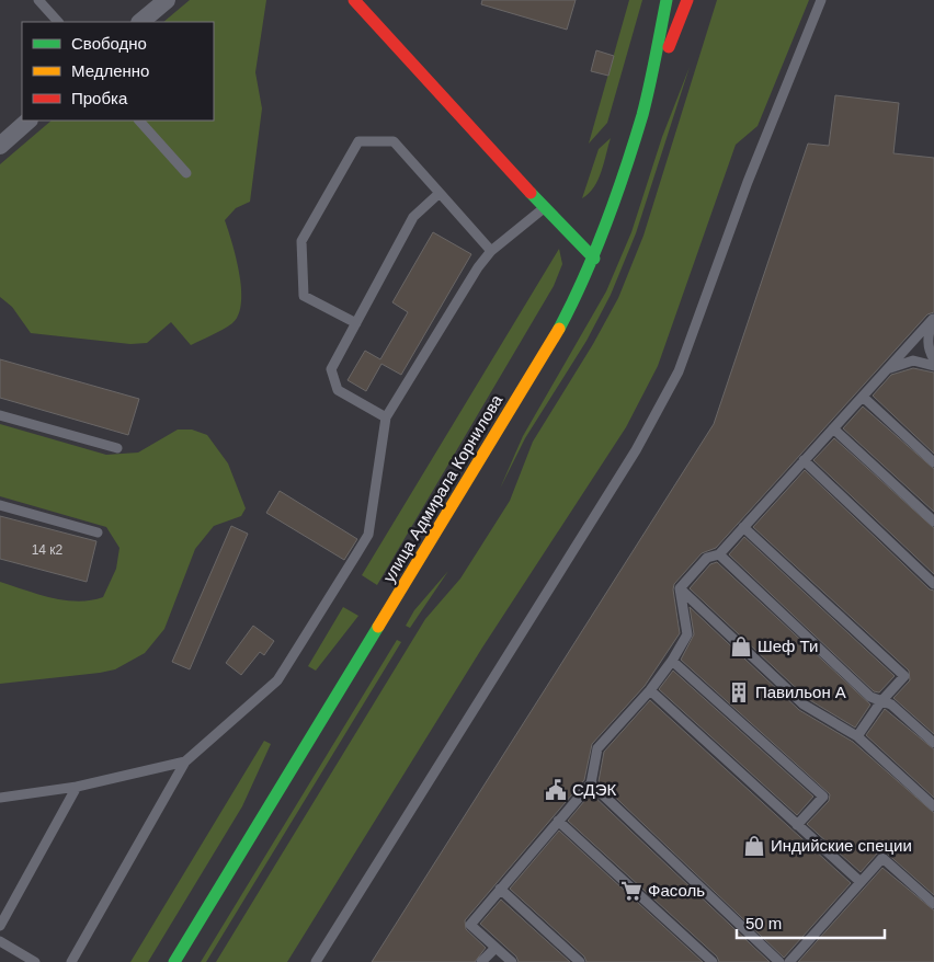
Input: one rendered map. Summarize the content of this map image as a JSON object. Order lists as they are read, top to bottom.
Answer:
{
  "streets": {
    "main road": ["улица Адмирала Корнилова"]
  },
  "places": {
    "shop": ["Шеф Ти", "Индийские специи"],
    "building": ["Павильон А"],
    "public building": ["СДЭК"],
    "supermarket": ["Фасоль"]
  },
  "house_numbers": ["14 к2"],
  "legend": ["Свободно", "Медленно", "Пробка"],
  "scale_bar": "50 m"
}
